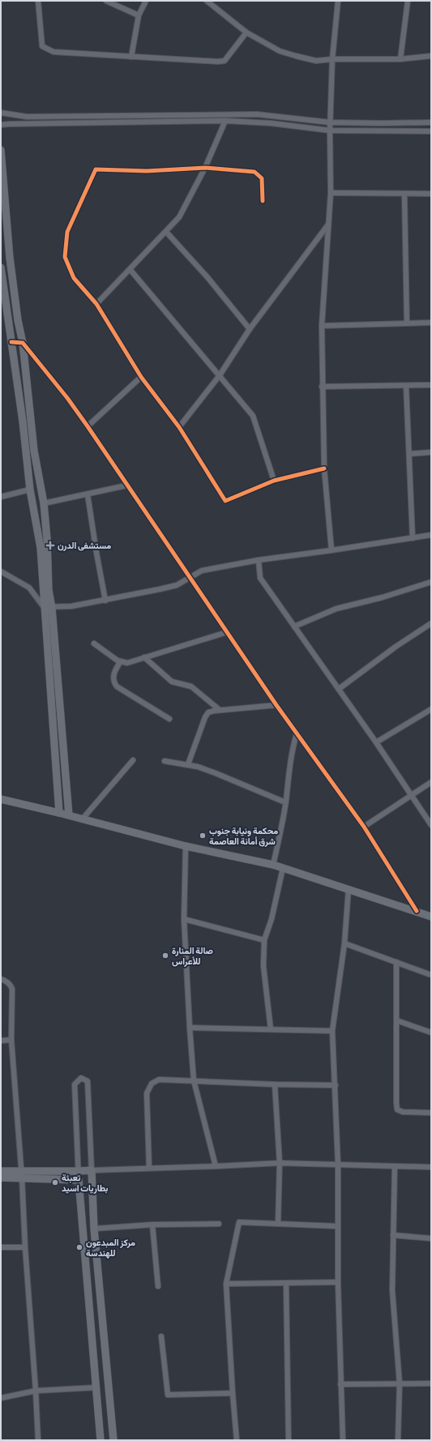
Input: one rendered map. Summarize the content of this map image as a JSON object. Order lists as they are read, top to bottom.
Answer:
{
  "places": {
    "health": ["مستشفى الدرن"],
    "other": [
      "محكمة ونيابة جنوب شرق أمانة العاصمة",
      "صالة المنارة للأعراس",
      "تعبئة بطاريات اسيد",
      "مركز المبدعون للهندسة"
    ]
  }
}
